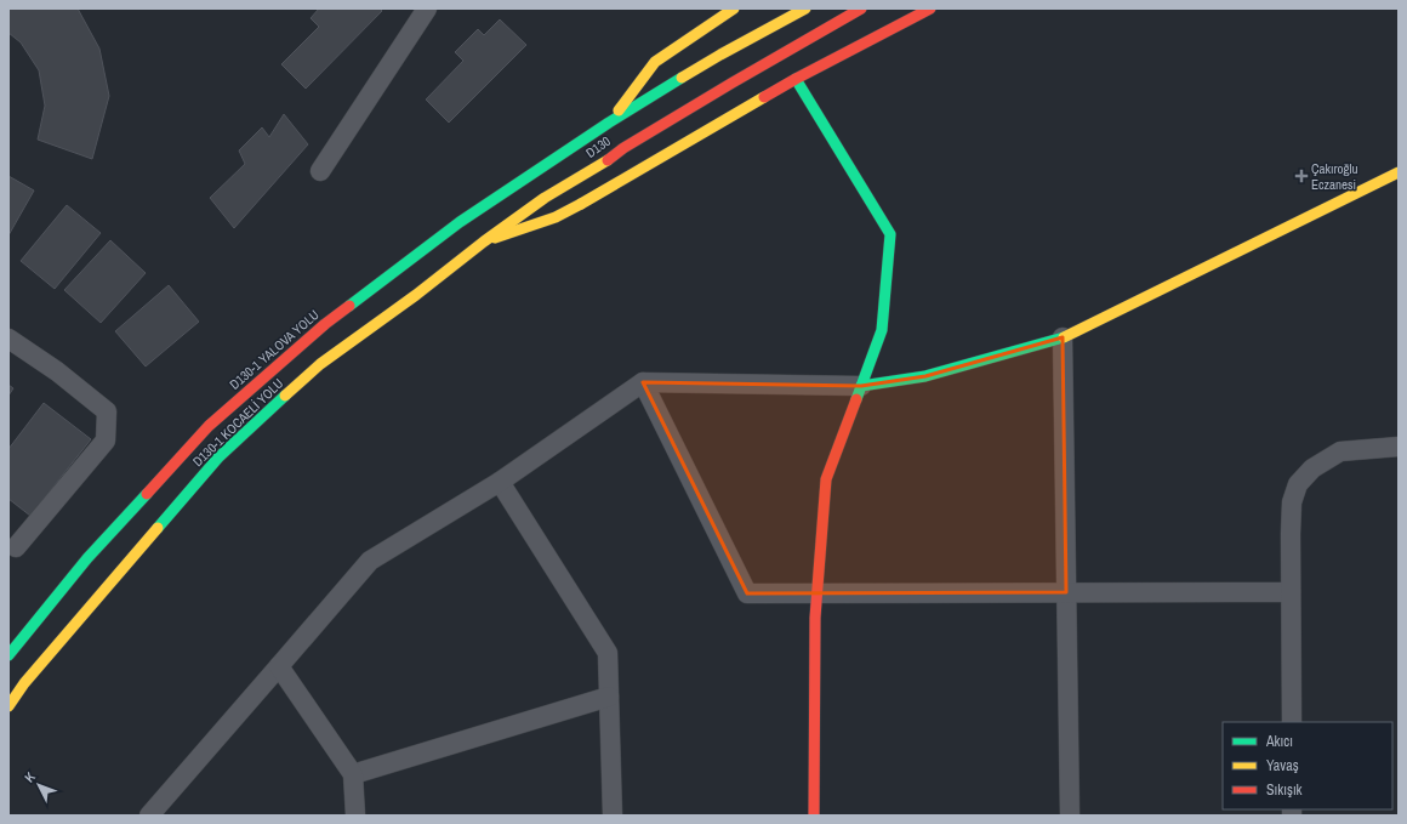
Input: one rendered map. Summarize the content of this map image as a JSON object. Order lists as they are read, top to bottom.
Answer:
{
  "streets": {
    "main road": ["D130", "D130-1 YALOVA YOLU", "D130-1 KOCAELİ YOLU"]
  },
  "crossings": [
    ["D130", "D130-1 KOCAELİ YOLU"]
  ],
  "places": {
    "health": ["Çakıroğlu Eczanesi"]
  },
  "legend": ["Akıcı", "Yavaş", "Sıkışık"],
  "north": "top left"
}
